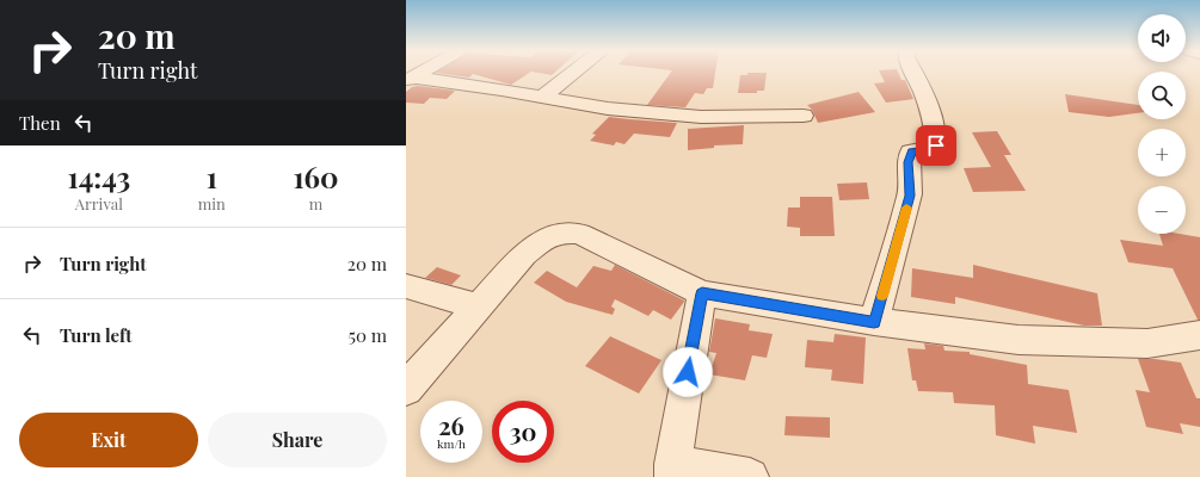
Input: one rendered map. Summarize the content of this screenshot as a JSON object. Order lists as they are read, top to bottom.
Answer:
{
  "page": {
    "turn": ["20 m", "Turn right"],
    "map_buttons": ["+", "−"],
    "then": "Then",
    "eta": [
      "14:43",
      "Arrival",
      "1",
      "min",
      "160",
      "m"
    ],
    "list": [
      {
        "name": "Turn right",
        "value": "20 m"
      },
      {
        "name": "Turn left",
        "value": "50 m"
      }
    ],
    "speed": "26 km/h",
    "limit": "30",
    "buttons": ["Exit", "Share"]
  }
}
